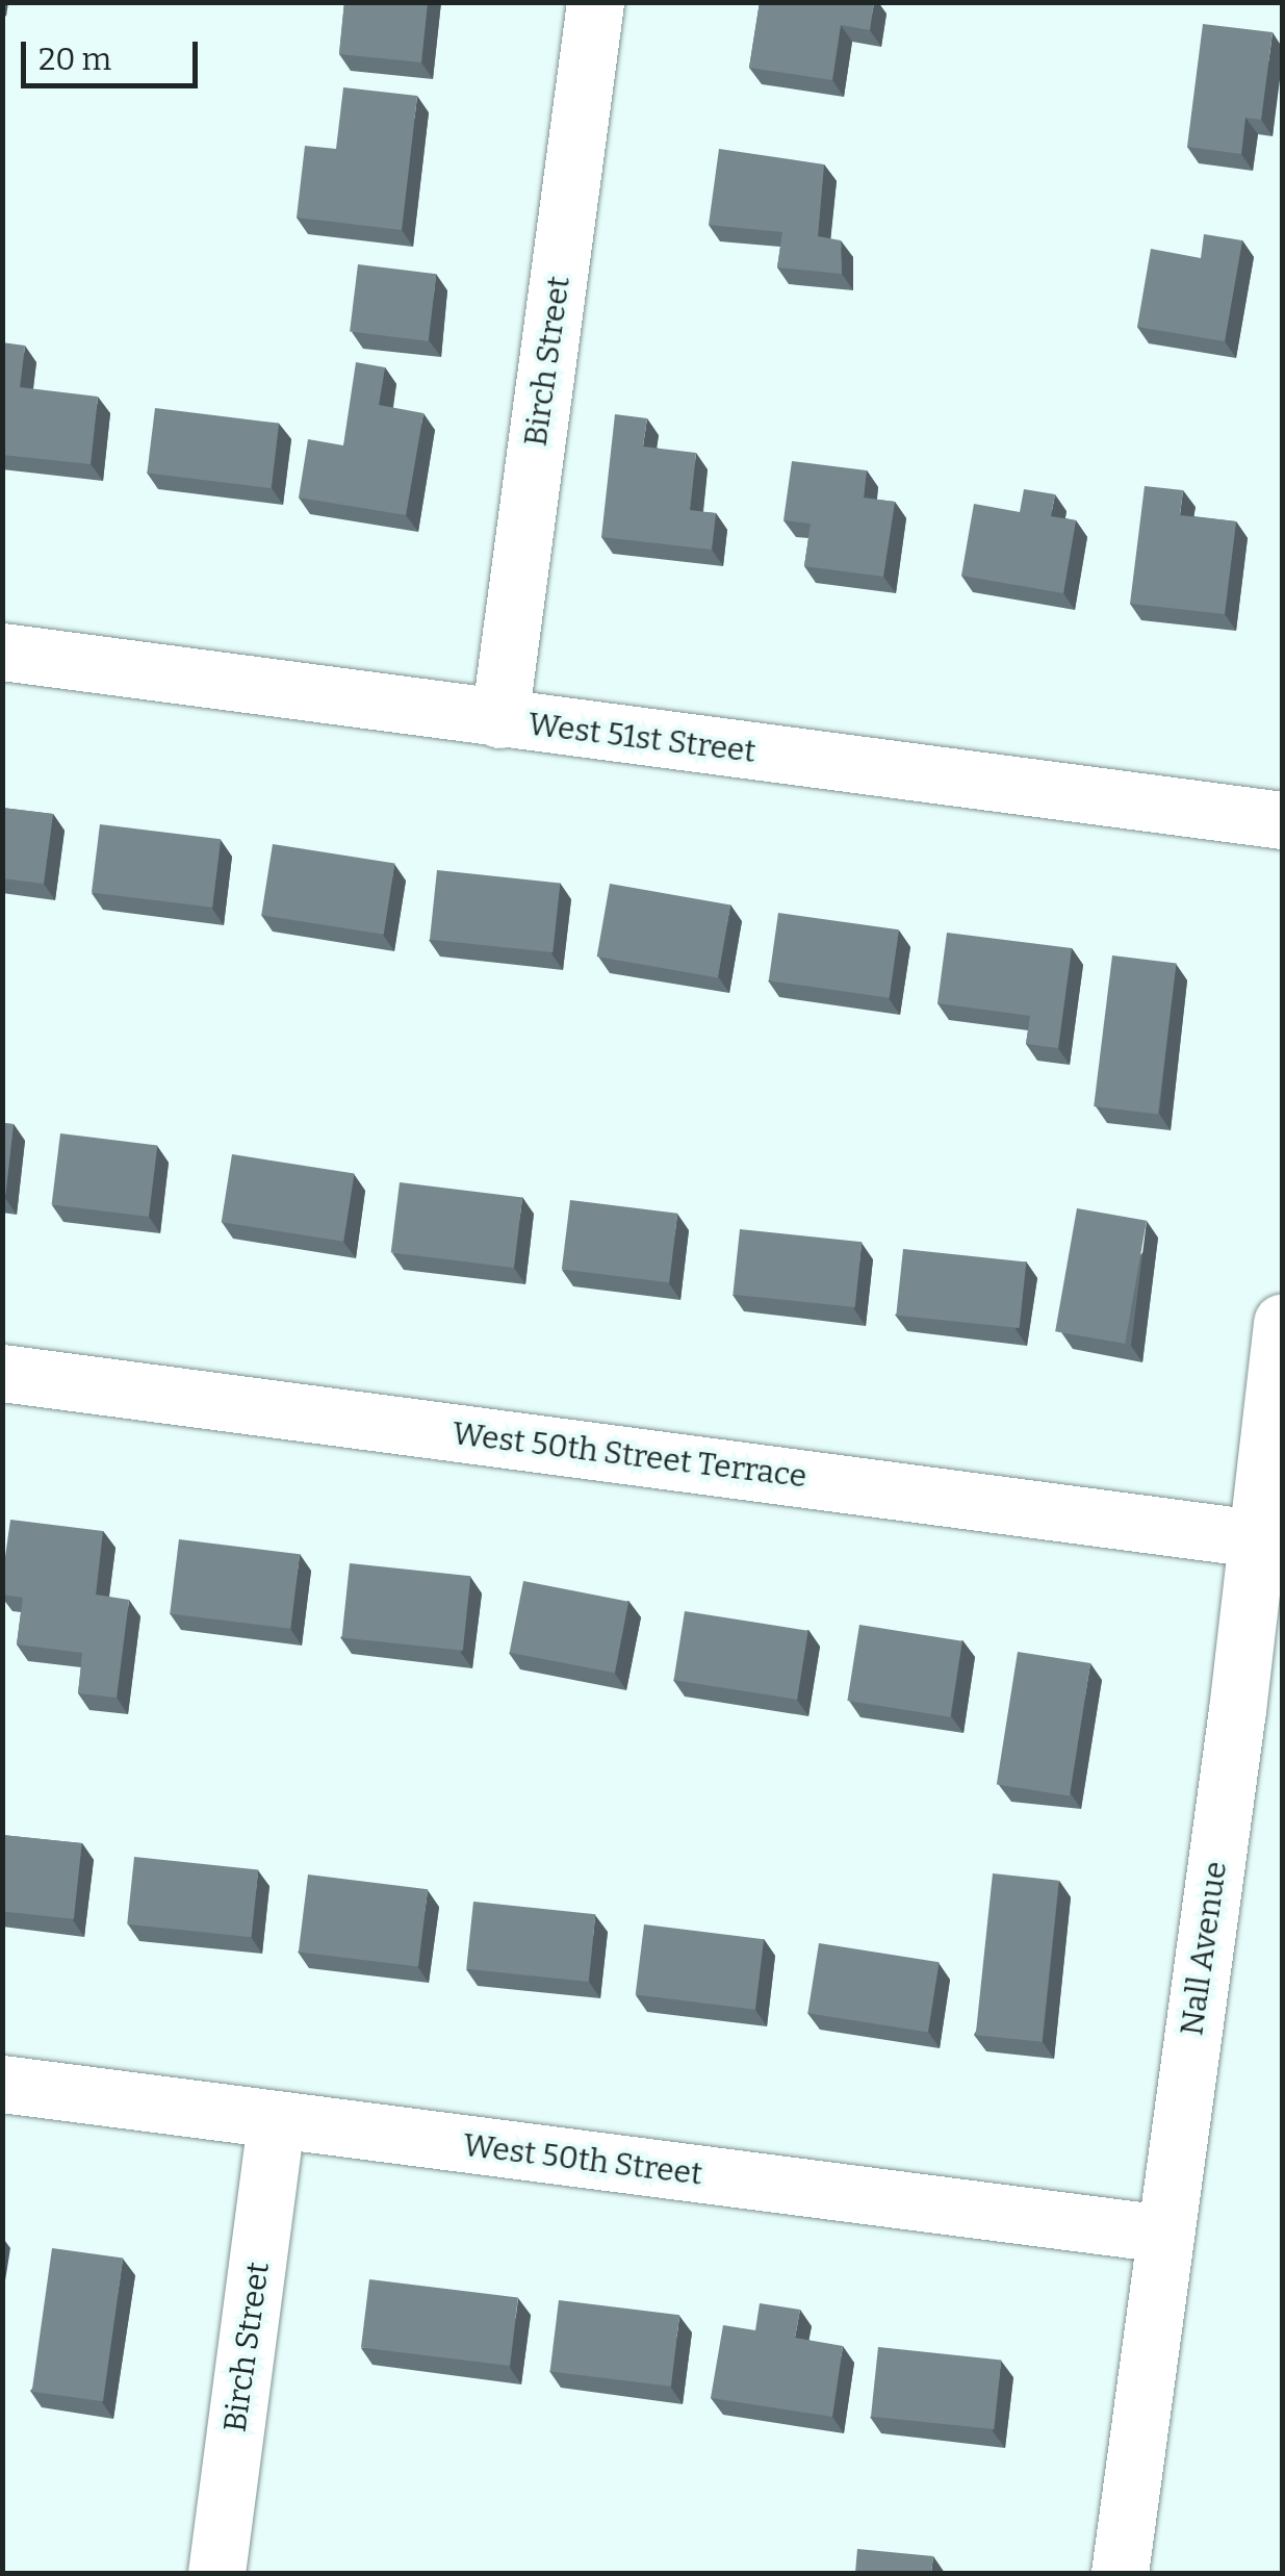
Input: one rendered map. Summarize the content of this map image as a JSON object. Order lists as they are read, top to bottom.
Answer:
{
  "streets": {
    "street": [
      "Birch Street",
      "West 51st Street",
      "West 50th Street Terrace",
      "Nall Avenue",
      "West 50th Street"
    ]
  },
  "crossings": [
    ["Birch Street", "West 51st Street"],
    ["Birch Street", "West 50th Street"],
    ["West 50th Street Terrace", "Nall Avenue"],
    ["Nall Avenue", "West 50th Street"]
  ],
  "scale_bar": "20 m"
}
